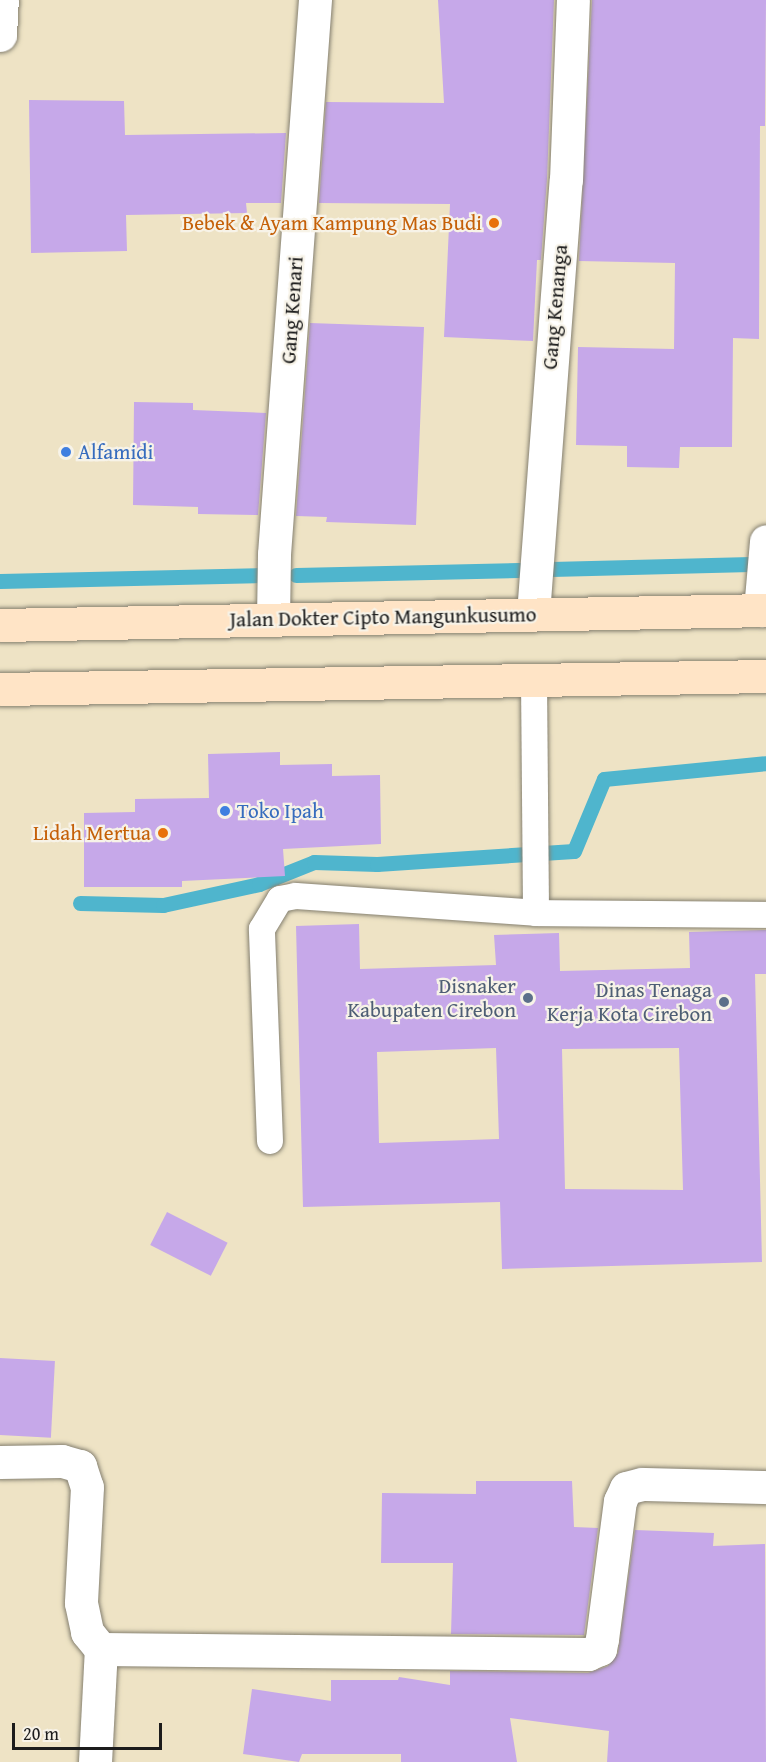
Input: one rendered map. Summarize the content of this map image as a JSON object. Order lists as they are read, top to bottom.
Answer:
{
  "streets": {
    "main road": ["Jalan Dokter Cipto Mangunkusumo"],
    "street": ["Gang Kenanga", "Gang Kenari"]
  },
  "crossings": [
    ["Gang Kenanga", "Jalan Dokter Cipto Mangunkusumo"],
    ["Gang Kenari", "Jalan Dokter Cipto Mangunkusumo"]
  ],
  "places": [
    "Bebek & Ayam Kampung Mas Budi",
    "Alfamidi",
    "Toko Ipah",
    "Lidah Mertua",
    "Disnaker Kabupaten Cirebon",
    "Dinas Tenaga Kerja Kota Cirebon"
  ],
  "scale_bar": "20 m"
}
